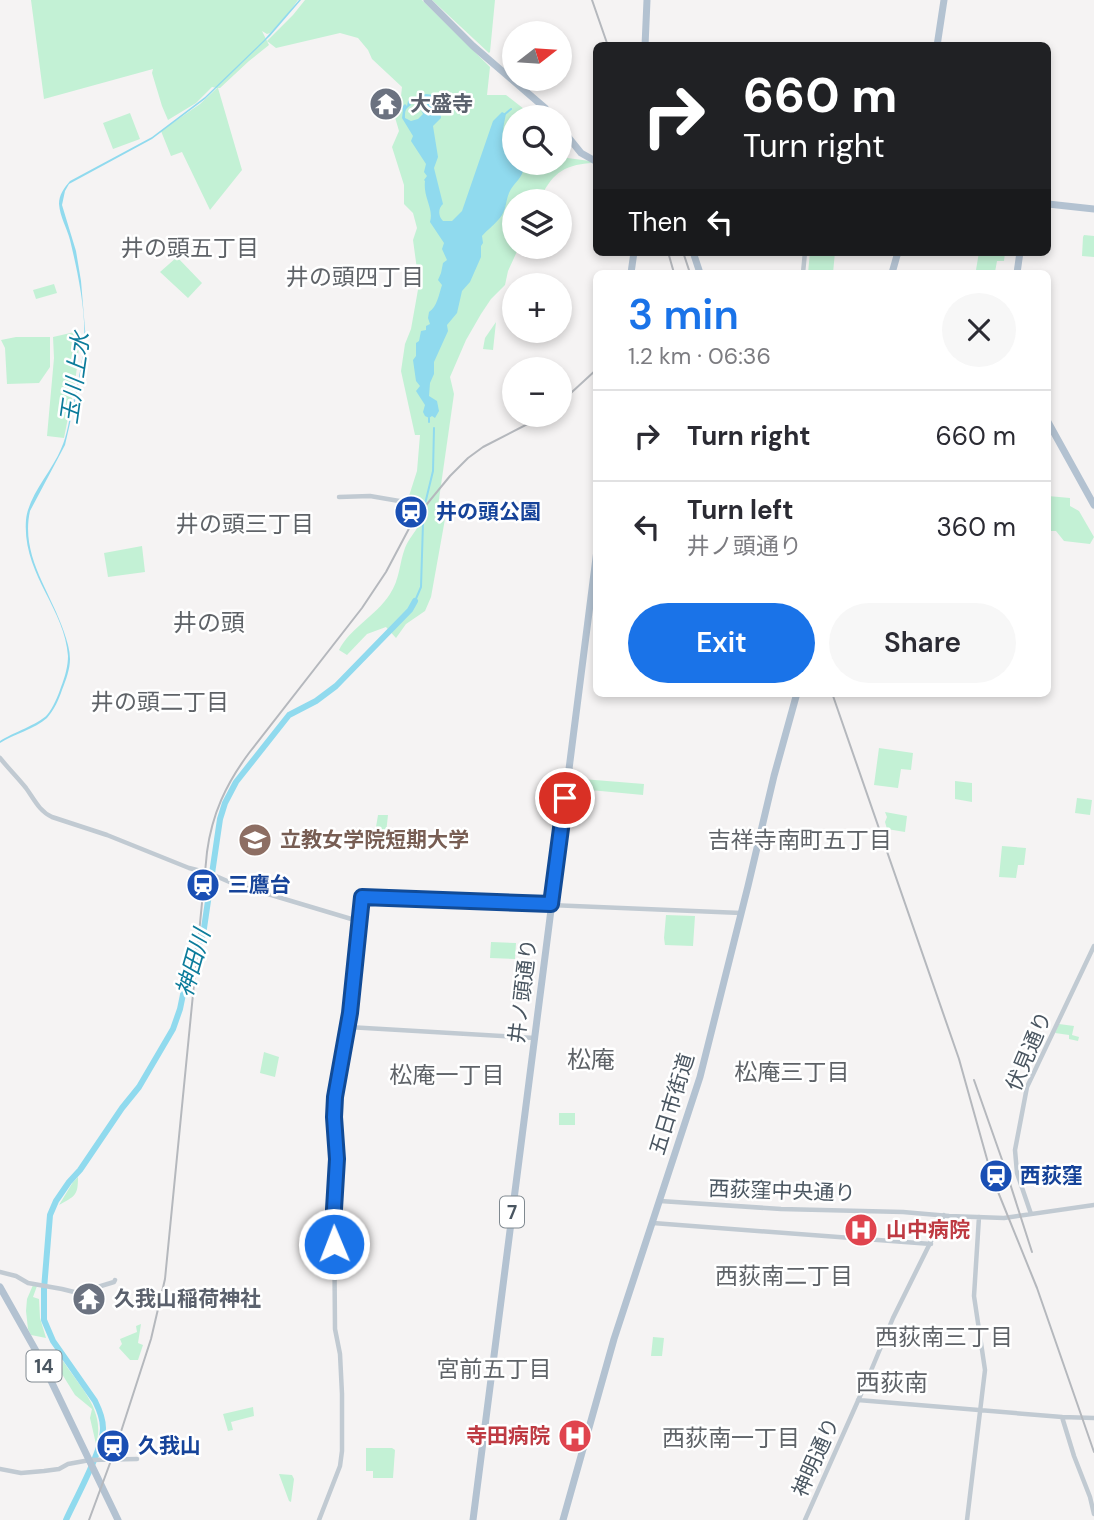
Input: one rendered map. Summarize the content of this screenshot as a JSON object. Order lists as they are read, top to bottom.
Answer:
{
  "streets": {
    "main road": [
      "井ノ頭通り",
      "五日市街道",
      "7",
      "14"
    ],
    "street": ["伏見通り", "西荻窪中央通り", "神明通り"]
  },
  "crossings": [
    ["伏見通り", "西荻窪中央通り"],
    ["五日市街道", "西荻窪中央通り"],
    ["西荻窪中央通り", "神明通り"]
  ],
  "districts": [
    "井の頭五丁目",
    "井の頭四丁目",
    "井の頭三丁目",
    "井の頭",
    "井の頭二丁目",
    "吉祥寺南町五丁目",
    "松庵",
    "松庵三丁目",
    "松庵一丁目",
    "西荻南二丁目",
    "西荻南三丁目",
    "宮前五丁目",
    "西荻南",
    "西荻南一丁目"
  ],
  "water": ["玉川上水", "神田川"],
  "places": {
    "temple": ["大盛寺", "久我山稲荷神社"],
    "station": [
      "井の頭公園",
      "三鷹台",
      "西荻窪",
      "久我山"
    ],
    "school or university": ["立教女学院短期大学"],
    "hospital": ["山中病院", "寺田病院"]
  },
  "north": "right",
  "page": {
    "map_buttons": ["+", "−"],
    "turn": ["660 m", "Turn right"],
    "then": "Then",
    "heading": ["3 min", "1.2 km · 06:36"],
    "list": [
      {
        "name": "Turn right",
        "value": "660 m"
      },
      {
        "name": "Turn left",
        "note": "井ノ頭通り",
        "value": "360 m"
      }
    ],
    "buttons": ["Exit", "Share"]
  }
}
